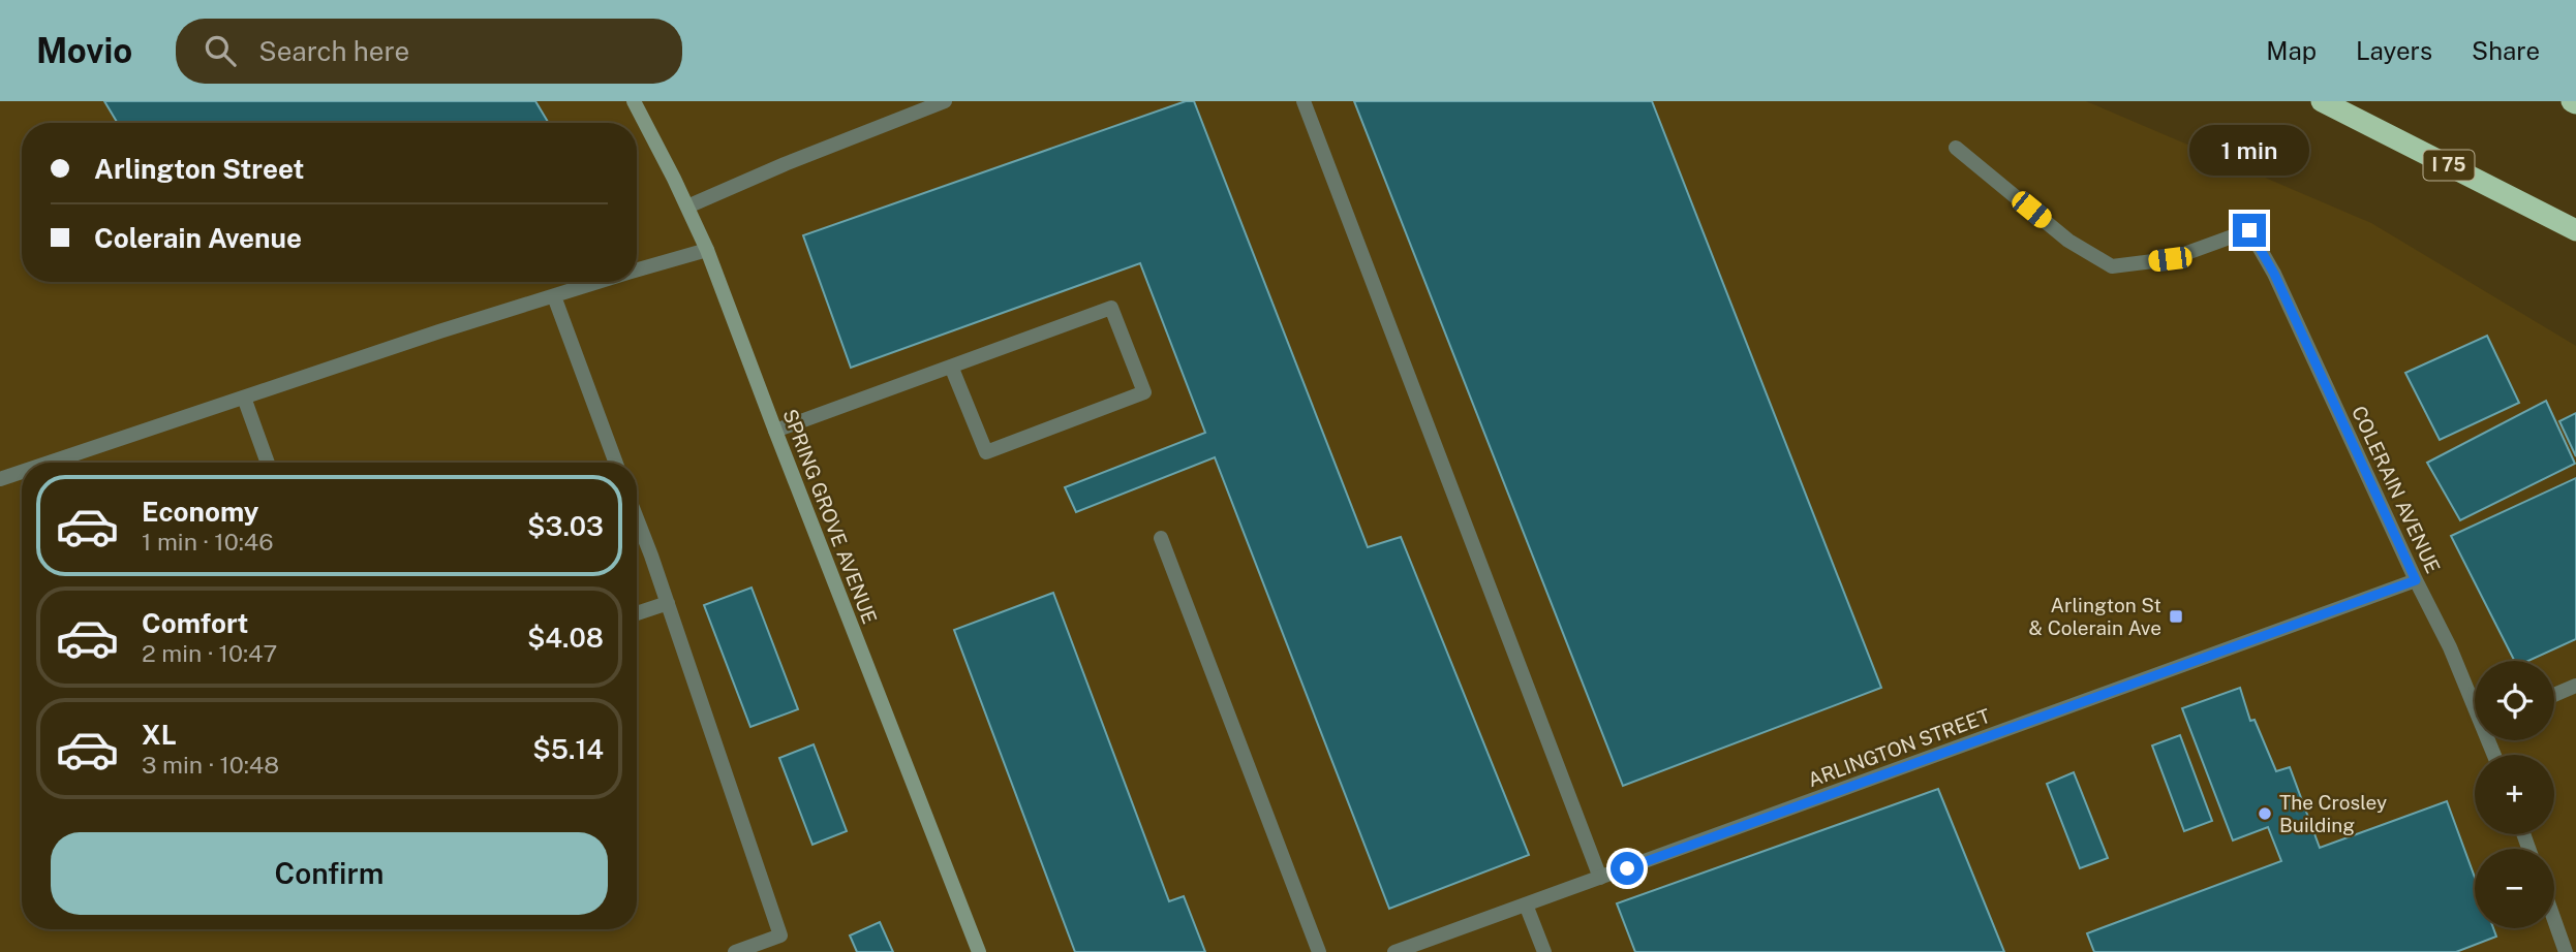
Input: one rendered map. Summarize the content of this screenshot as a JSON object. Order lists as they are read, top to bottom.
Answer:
{
  "streets": {
    "highway": ["I 75"],
    "main road": ["SPRING GROVE AVENUE"],
    "street": ["COLERAIN AVENUE", "ARLINGTON STREET"]
  },
  "crossings": [
    ["COLERAIN AVENUE", "ARLINGTON STREET"]
  ],
  "places": {
    "transit": ["Arlington St & Colerain Ave"],
    "other": ["The Crosley Building"]
  },
  "page": {
    "header": "Movio",
    "search": "Search here",
    "nav": ["Map", "Layers", "Share"],
    "banner": ["Arlington Street", "Colerain Avenue"],
    "bubble": "1 min",
    "list": [
      {
        "name": "Economy",
        "note": "1 min · 10:46",
        "value": "$3.03"
      },
      {
        "name": "Comfort",
        "note": "2 min · 10:47",
        "value": "$4.08"
      },
      {
        "name": "XL",
        "note": "3 min · 10:48",
        "value": "$5.14"
      }
    ],
    "map_buttons": ["+", "−"],
    "buttons": "Confirm"
  }
}
